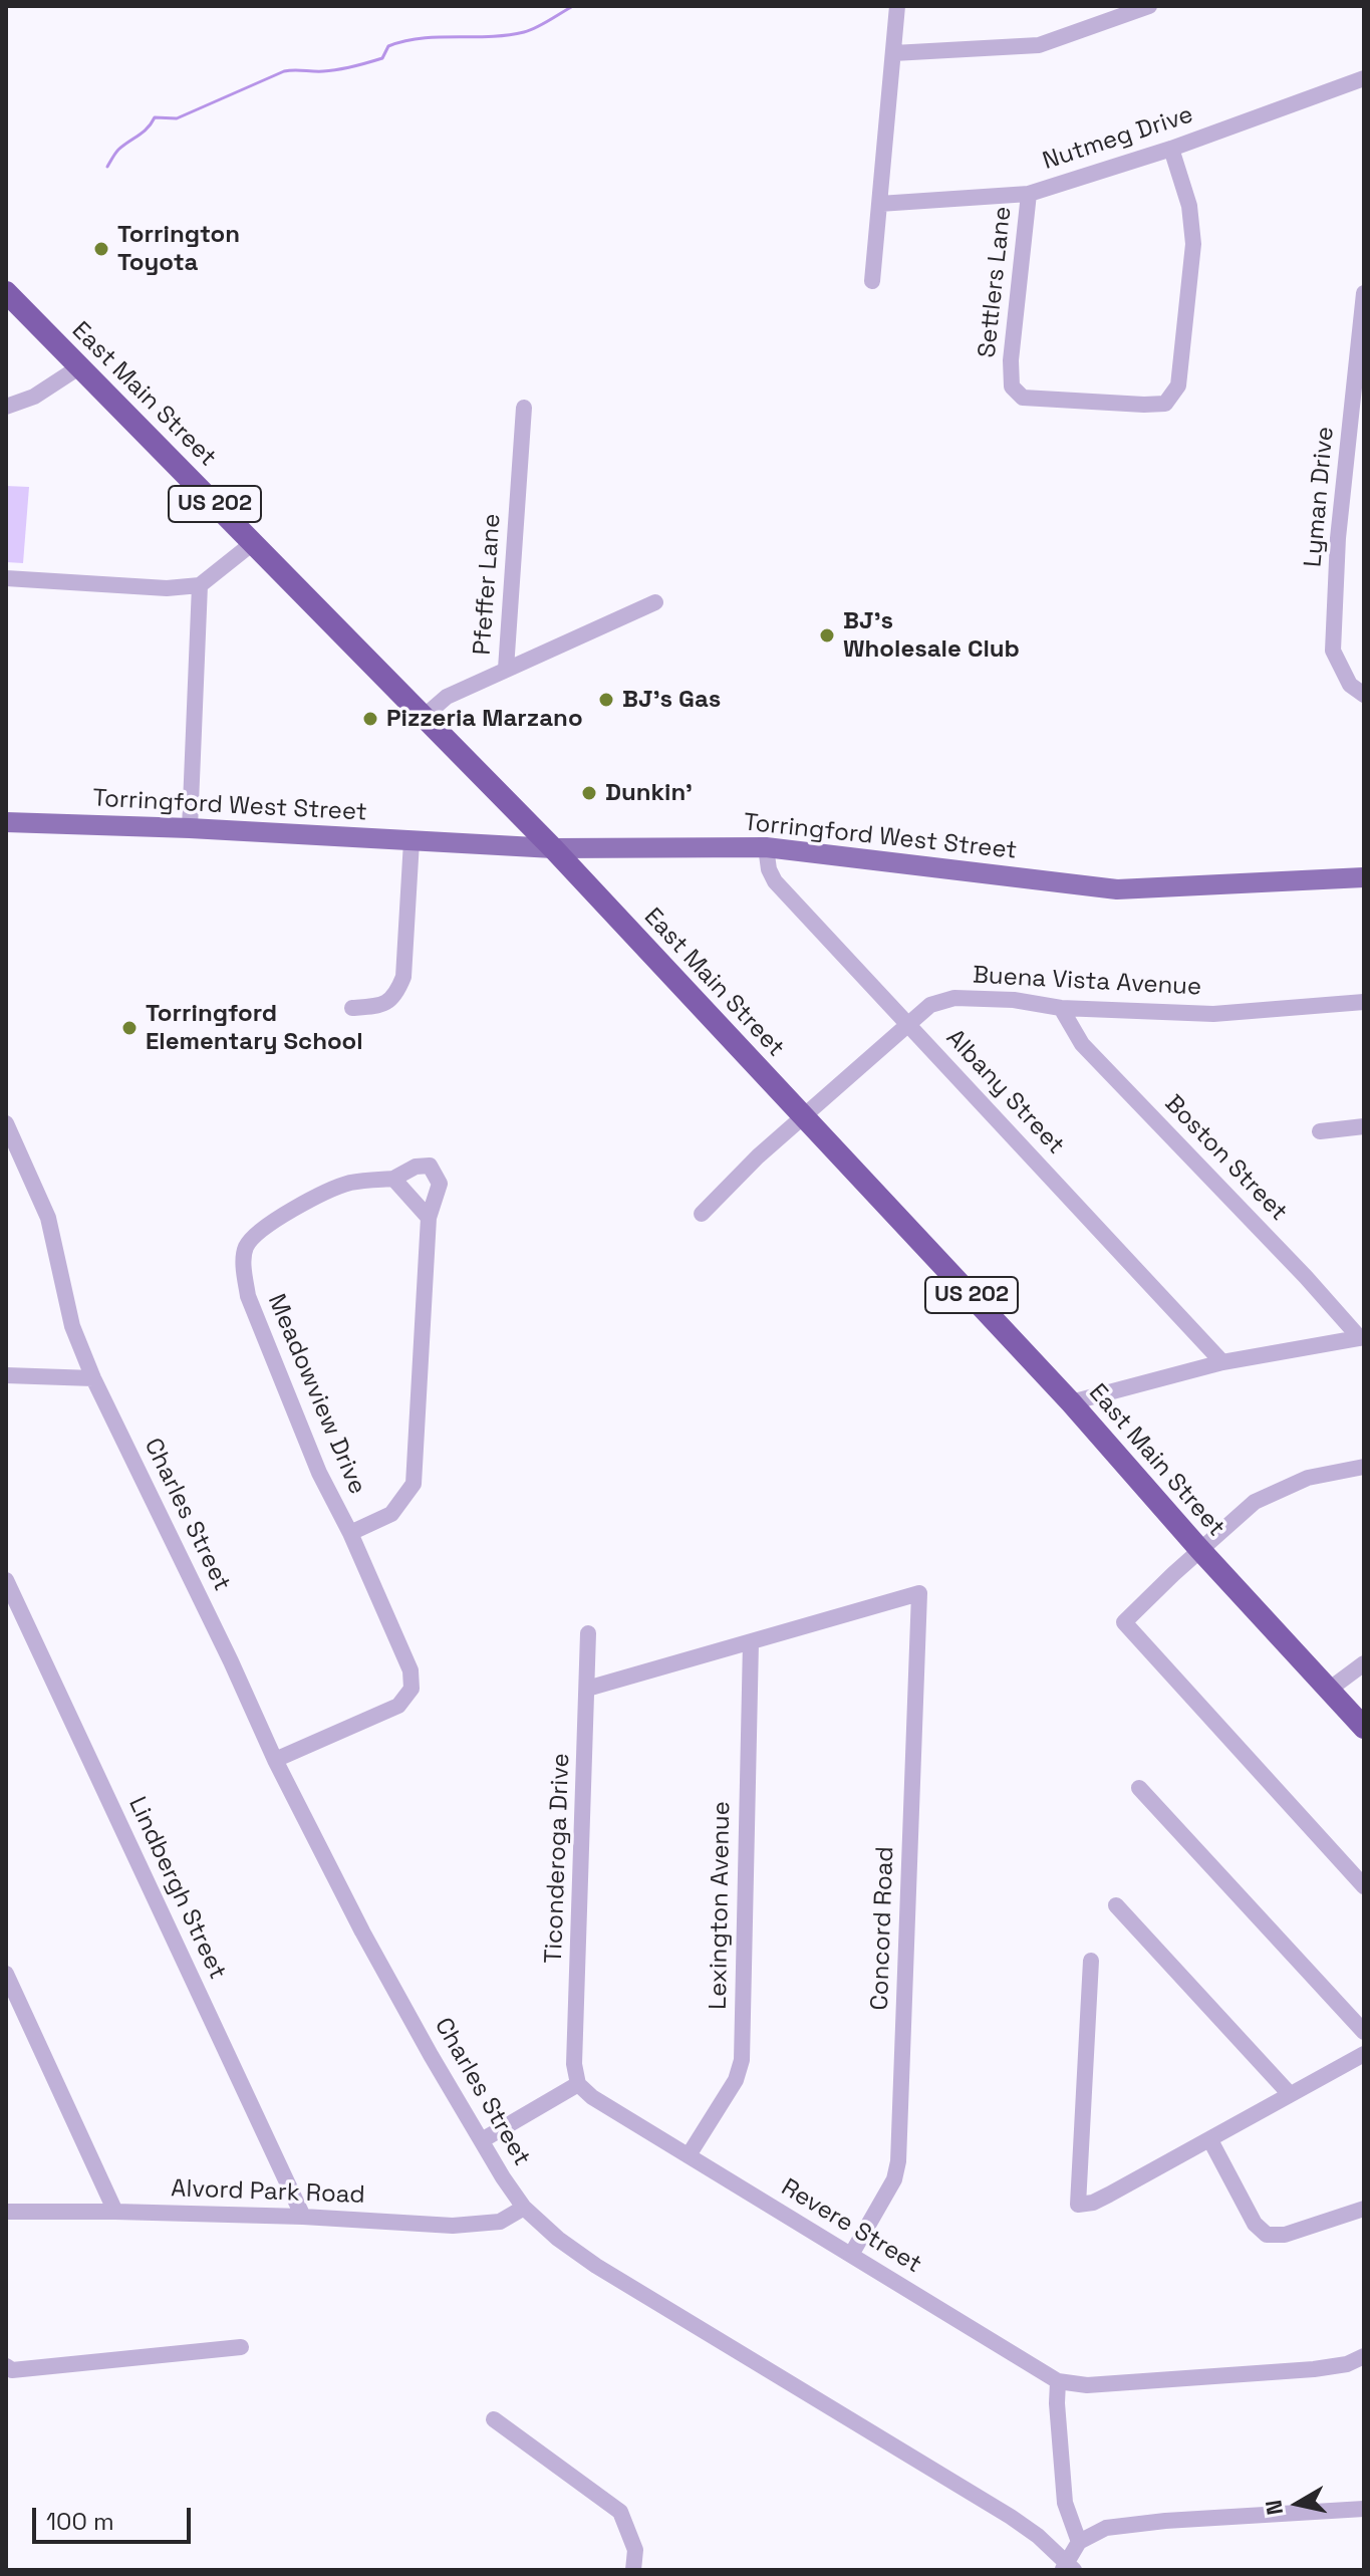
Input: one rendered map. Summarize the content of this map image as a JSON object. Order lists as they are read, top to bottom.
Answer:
{
  "streets": {
    "highway": ["East Main Street", "US 202"],
    "main road": ["Torringford West Street"],
    "street": [
      "Nutmeg Drive",
      "Settlers Lane",
      "Lyman Drive",
      "Pfeffer Lane",
      "Buena Vista Avenue",
      "Albany Street",
      "Boston Street",
      "Meadowview Drive",
      "Charles Street",
      "Ticonderoga Drive",
      "Lindbergh Street",
      "Lexington Avenue",
      "Concord Road",
      "Alvord Park Road",
      "Revere Street"
    ]
  },
  "crossings": [
    ["Nutmeg Drive", "Settlers Lane"],
    ["East Main Street", "Pfeffer Lane"],
    ["East Main Street", "Torringford West Street"],
    ["East Main Street", "Buena Vista Avenue"],
    ["Torringford West Street", "Albany Street"],
    ["Buena Vista Avenue", "Albany Street"],
    ["Buena Vista Avenue", "Boston Street"],
    ["Meadowview Drive", "Charles Street"],
    ["Charles Street", "Alvord Park Road"],
    ["Ticonderoga Drive", "Revere Street"],
    ["Lindbergh Street", "Alvord Park Road"],
    ["Lexington Avenue", "Concord Road"],
    ["Lexington Avenue", "Revere Street"],
    ["Concord Road", "Revere Street"]
  ],
  "places": [
    "Torrington Toyota",
    "BJ's Wholesale Club",
    "BJ's Gas",
    "Pizzeria Marzano",
    "Dunkin'",
    "Torringford Elementary School"
  ],
  "scale_bar": "100 m",
  "north": "left"
}
